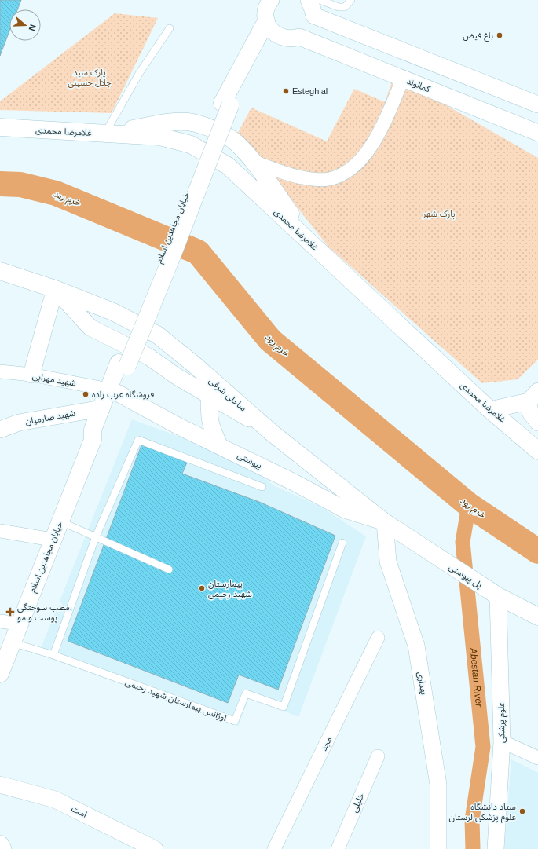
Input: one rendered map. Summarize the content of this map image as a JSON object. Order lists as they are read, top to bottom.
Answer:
{
  "streets": {
    "main road": [
      "غلامرضا محمدی",
      "خیابان مجاهدین اسلام",
      "ساحلی شرقی",
      "پل پیوستی"
    ],
    "street": [
      "کمالوند",
      "شهید مهرابی",
      "شهید صارمیان",
      "پیوستی",
      "بهداری",
      "علوم پزشکی",
      "مجد",
      "خلیلی",
      "امت"
    ],
    "lane": ["اوژانس بیمارستان شهید رحیمی"]
  },
  "crossings": [
    ["کمالوند", "خیابان مجاهدین اسلام"],
    ["خیابان مجاهدین اسلام", "شهید مهرابی"],
    ["خیابان مجاهدین اسلام", "شهید صارمیان"],
    ["خیابان مجاهدین اسلام", "پیوستی"],
    ["خیابان مجاهدین اسلام", "اوژانس بیمارستان شهید رحیمی"],
    ["شهید مهرابی", "پیوستی"],
    ["ساحلی شرقی", "پیوستی"],
    ["ساحلی شرقی", "پل پیوستی"],
    ["ساحلی شرقی", "بهداری"],
    ["پیوستی", "بهداری"],
    ["پل پیوستی", "علوم پزشکی"]
  ],
  "water": ["خرم رود", "Abestan River"],
  "parks": ["پارک سید جلال حسینی", "پارک شهر"],
  "places": {
    "other": [
      "باغ فیض",
      "Esteghlal",
      "فروشگاه عرب زاده",
      "بیمارستان شهید رحیمی",
      "ستاد دانشگاه علوم پزشکی لرستان"
    ],
    "health": ["مطب سوختگی، پوست و مو"]
  },
  "north": "right"
}
